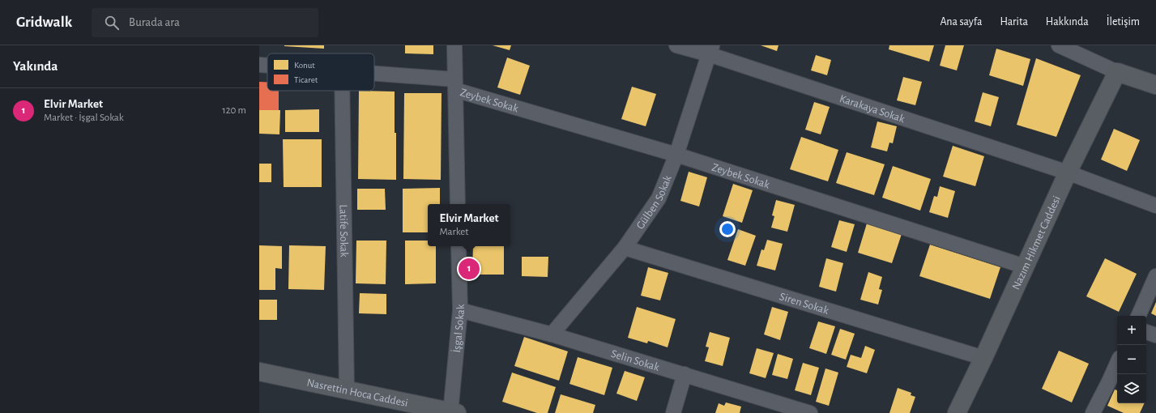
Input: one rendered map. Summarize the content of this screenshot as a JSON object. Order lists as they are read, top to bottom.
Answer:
{
  "streets": {
    "street": [
      "Zeybek Sokak",
      "Karakaya Sokak",
      "Gülben Sokak",
      "Latife Sokak",
      "Nazım Hikmet Caddesi",
      "Siren Sokak",
      "İşgal Sokak",
      "Selin Sokak",
      "Nasrettin Hoca Caddesi"
    ]
  },
  "crossings": [
    ["Zeybek Sokak", "Gülben Sokak"],
    ["Zeybek Sokak", "Nazım Hikmet Caddesi"],
    ["Karakaya Sokak", "Gülben Sokak"],
    ["Karakaya Sokak", "Nazım Hikmet Caddesi"],
    ["Gülben Sokak", "Siren Sokak"],
    ["Gülben Sokak", "Selin Sokak"],
    ["Latife Sokak", "Nasrettin Hoca Caddesi"],
    ["Nazım Hikmet Caddesi", "Siren Sokak"],
    ["İşgal Sokak", "Selin Sokak"],
    ["İşgal Sokak", "Nasrettin Hoca Caddesi"]
  ],
  "legend": ["Konut", "Ticaret"],
  "page": {
    "header": "Gridwalk",
    "search": "Burada ara",
    "nav": [
      "Ana sayfa",
      "Harita",
      "Hakkında",
      "İletişim"
    ],
    "heading": "Yakında",
    "list": [
      {
        "mark": "1",
        "name": "Elvir Market",
        "note": "Market · İşgal Sokak",
        "value": "120 m"
      }
    ],
    "popup": ["Elvir Market", "Market"],
    "pins": "1",
    "map_buttons": ["+", "−"]
  }
}
